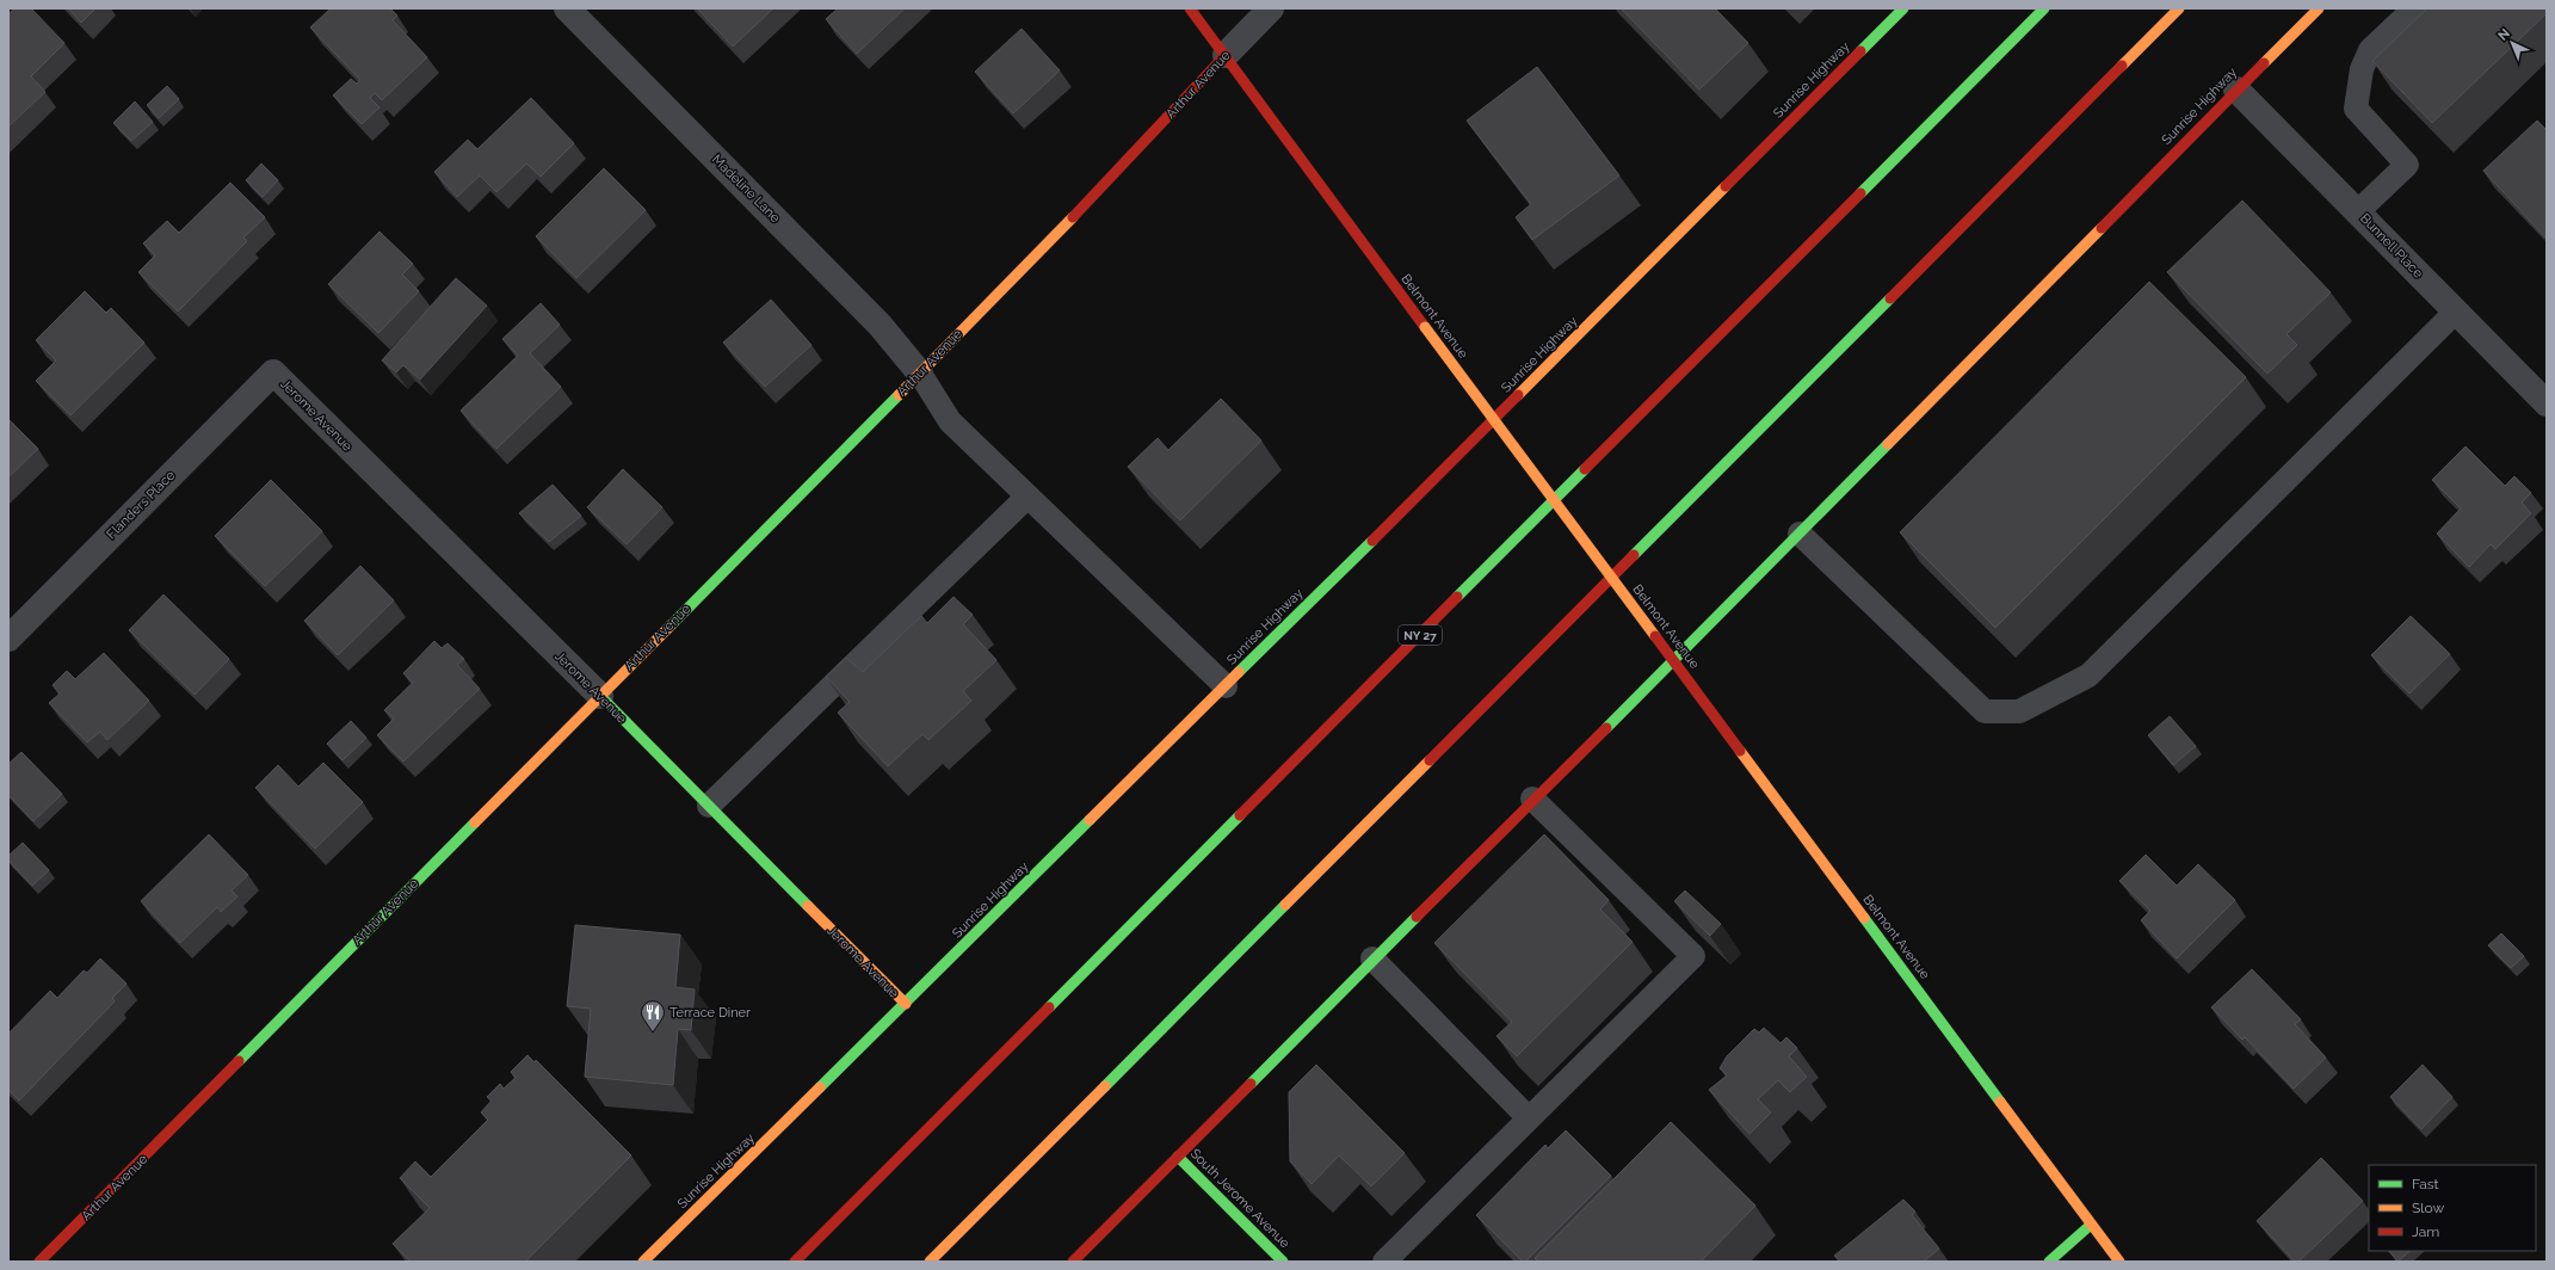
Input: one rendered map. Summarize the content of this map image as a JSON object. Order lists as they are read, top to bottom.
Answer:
{
  "streets": {
    "main road": [
      "Sunrise Highway",
      "Arthur Avenue",
      "Belmont Avenue",
      "Jerome Avenue",
      "NY 27",
      "South Jerome Avenue"
    ],
    "street": ["Madeline Lane", "Bunnell Place", "Flanders Place"]
  },
  "crossings": [
    ["Sunrise Highway", "Bunnell Place"],
    ["Sunrise Highway", "Jerome Avenue"],
    ["Sunrise Highway", "South Jerome Avenue"],
    ["Arthur Avenue", "Madeline Lane"],
    ["Arthur Avenue", "Belmont Avenue"],
    ["Arthur Avenue", "Jerome Avenue"],
    ["Jerome Avenue", "Flanders Place"]
  ],
  "places": {
    "restaurant": ["Terrace Diner"]
  },
  "legend": ["Fast", "Slow", "Jam"],
  "north": "top left"
}
